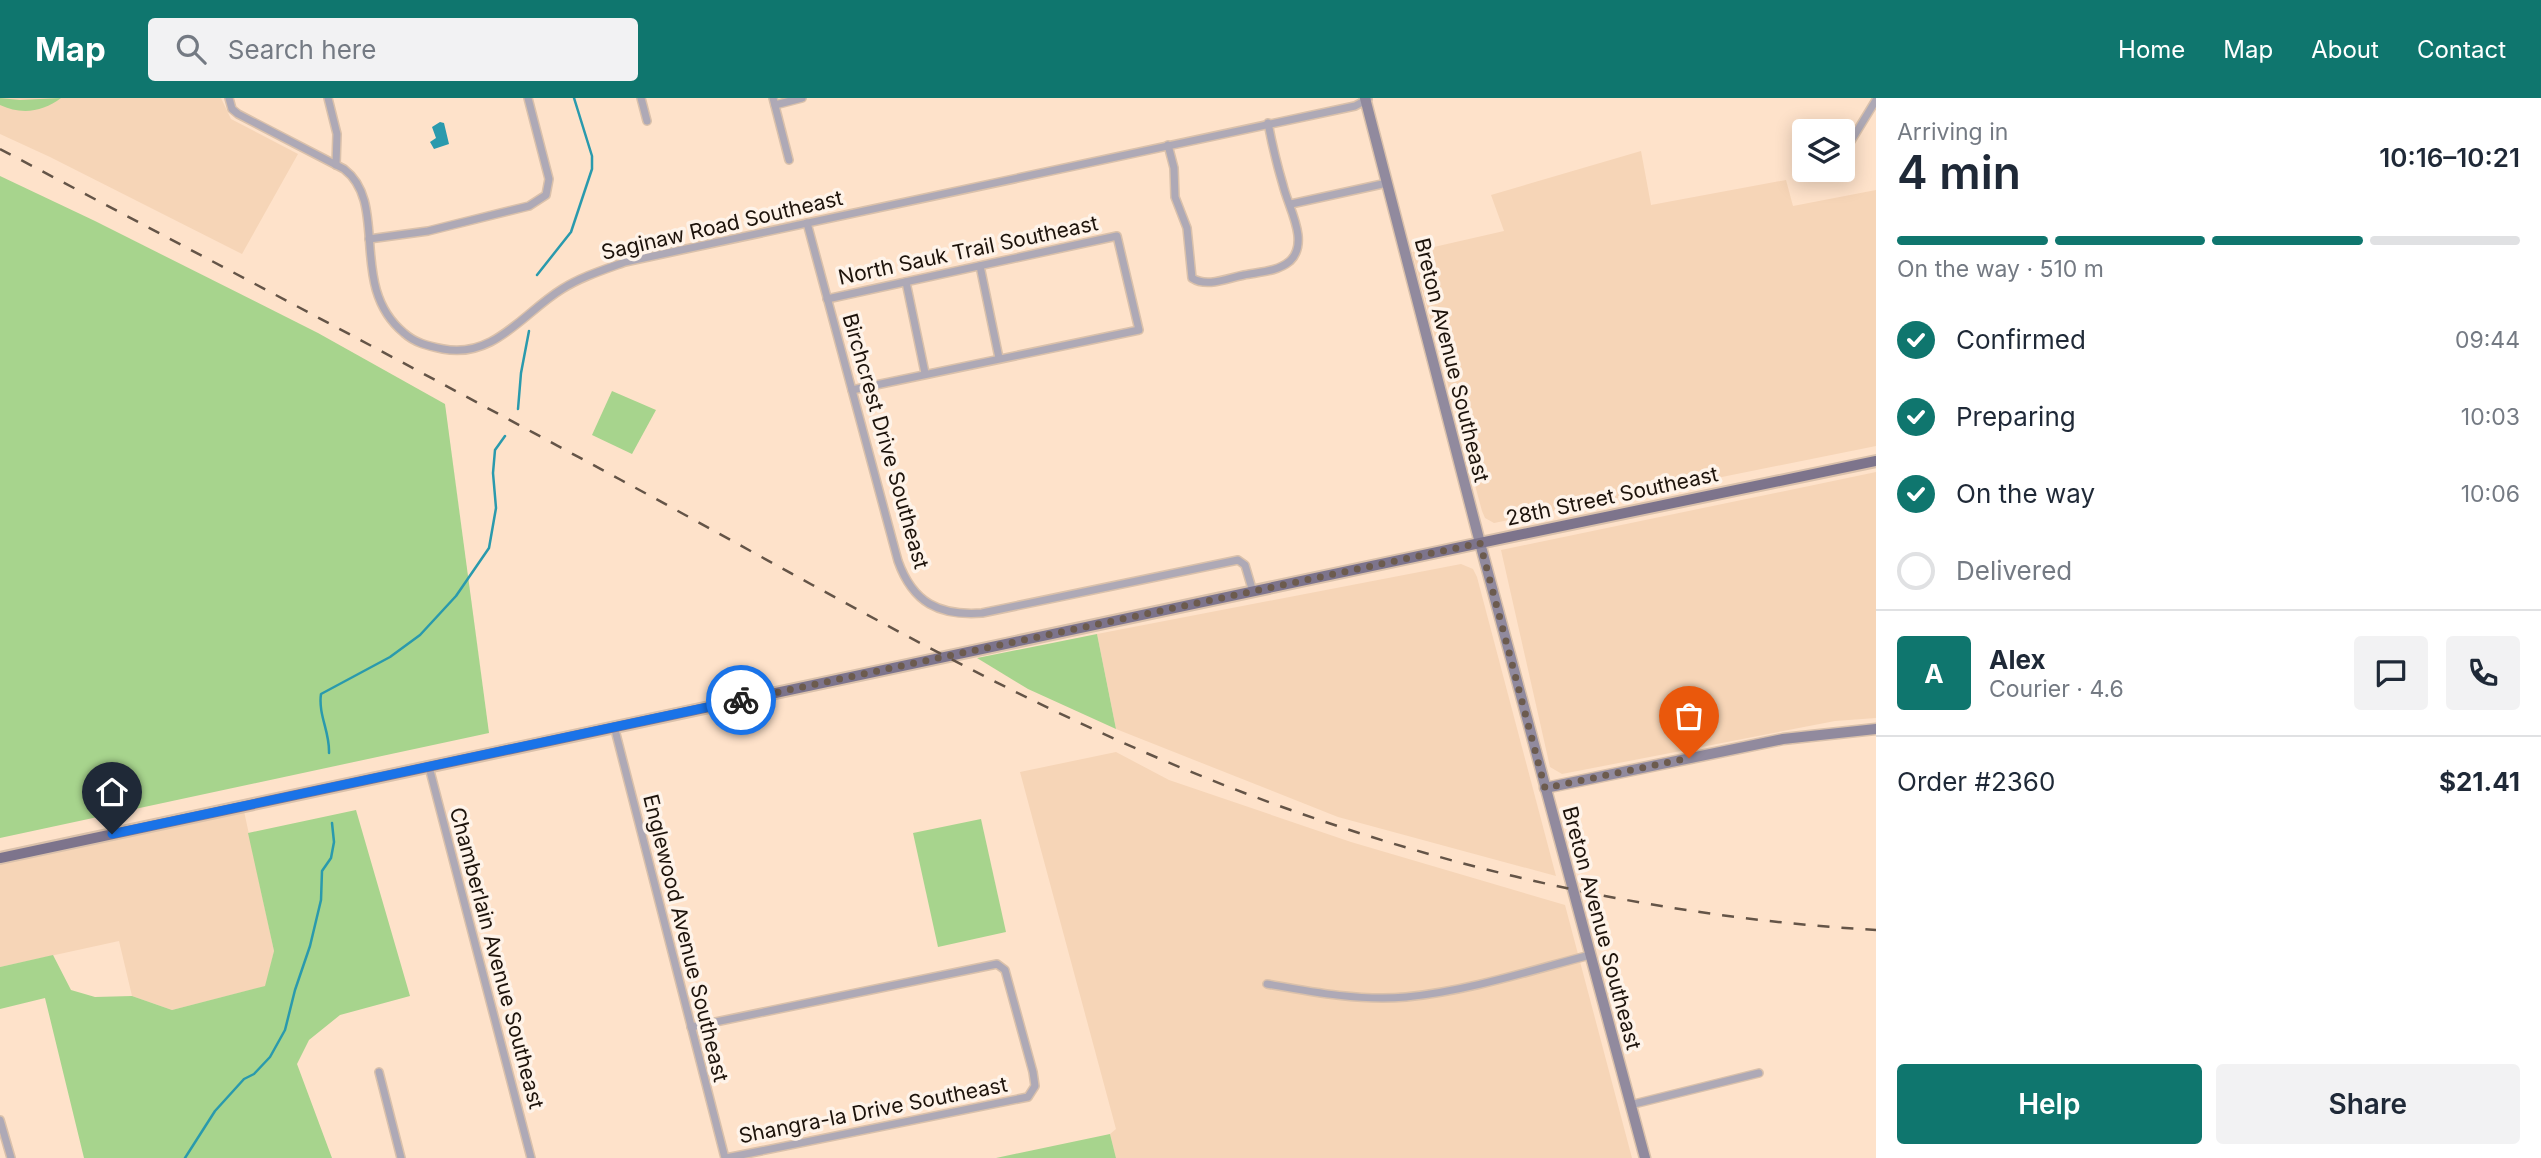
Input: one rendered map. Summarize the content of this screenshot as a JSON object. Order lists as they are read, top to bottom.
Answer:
{
  "streets": {
    "main road": ["Breton Avenue Southeast", "28th Street Southeast"],
    "street": [
      "Saginaw Road Southeast",
      "North Sauk Trail Southeast",
      "Birchcrest Drive Southeast",
      "Englewood Avenue Southeast",
      "Chamberlain Avenue Southeast",
      "Shangra-la Drive Southeast"
    ]
  },
  "crossings": [
    ["Saginaw Road Southeast", "Breton Avenue Southeast"],
    ["Saginaw Road Southeast", "Birchcrest Drive Southeast"],
    ["North Sauk Trail Southeast", "Birchcrest Drive Southeast"],
    ["Breton Avenue Southeast", "28th Street Southeast"],
    ["Birchcrest Drive Southeast", "28th Street Southeast"],
    ["28th Street Southeast", "Englewood Avenue Southeast"],
    ["28th Street Southeast", "Chamberlain Avenue Southeast"],
    ["Englewood Avenue Southeast", "Shangra-la Drive Southeast"]
  ],
  "page": {
    "header": "Map",
    "search": "Search here",
    "nav": [
      "Home",
      "Map",
      "About",
      "Contact"
    ],
    "heading": ["4 min", "Arriving in", "10:16–10:21"],
    "panel": [
      "Alex",
      "Courier · 4.6",
      "Order #2360",
      "$21.41"
    ],
    "bar": "On the way · 510 m",
    "list": [
      ["Confirmed", "09:44"],
      ["Preparing", "10:03"],
      ["On the way", "10:06"],
      "Delivered"
    ],
    "round": "A",
    "buttons": ["Help", "Share"]
  }
}
